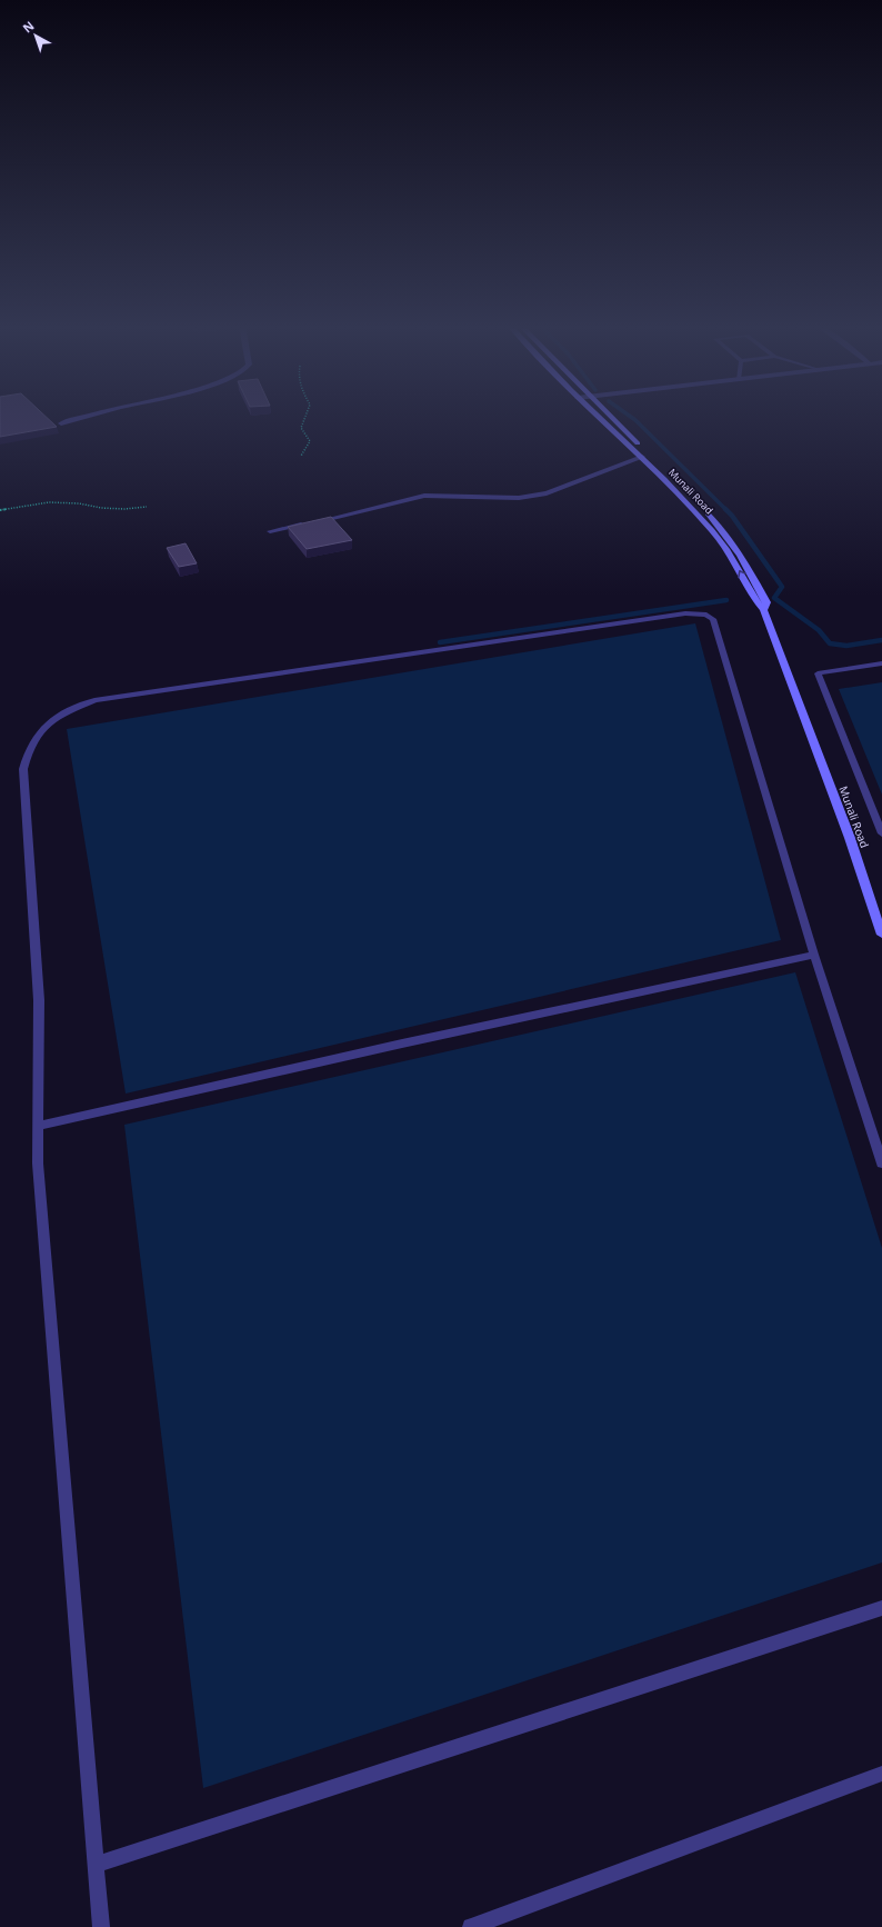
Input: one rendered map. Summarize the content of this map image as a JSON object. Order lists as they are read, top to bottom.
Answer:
{
  "streets": {
    "main road": ["Munali Road"]
  },
  "north": "top left"
}
